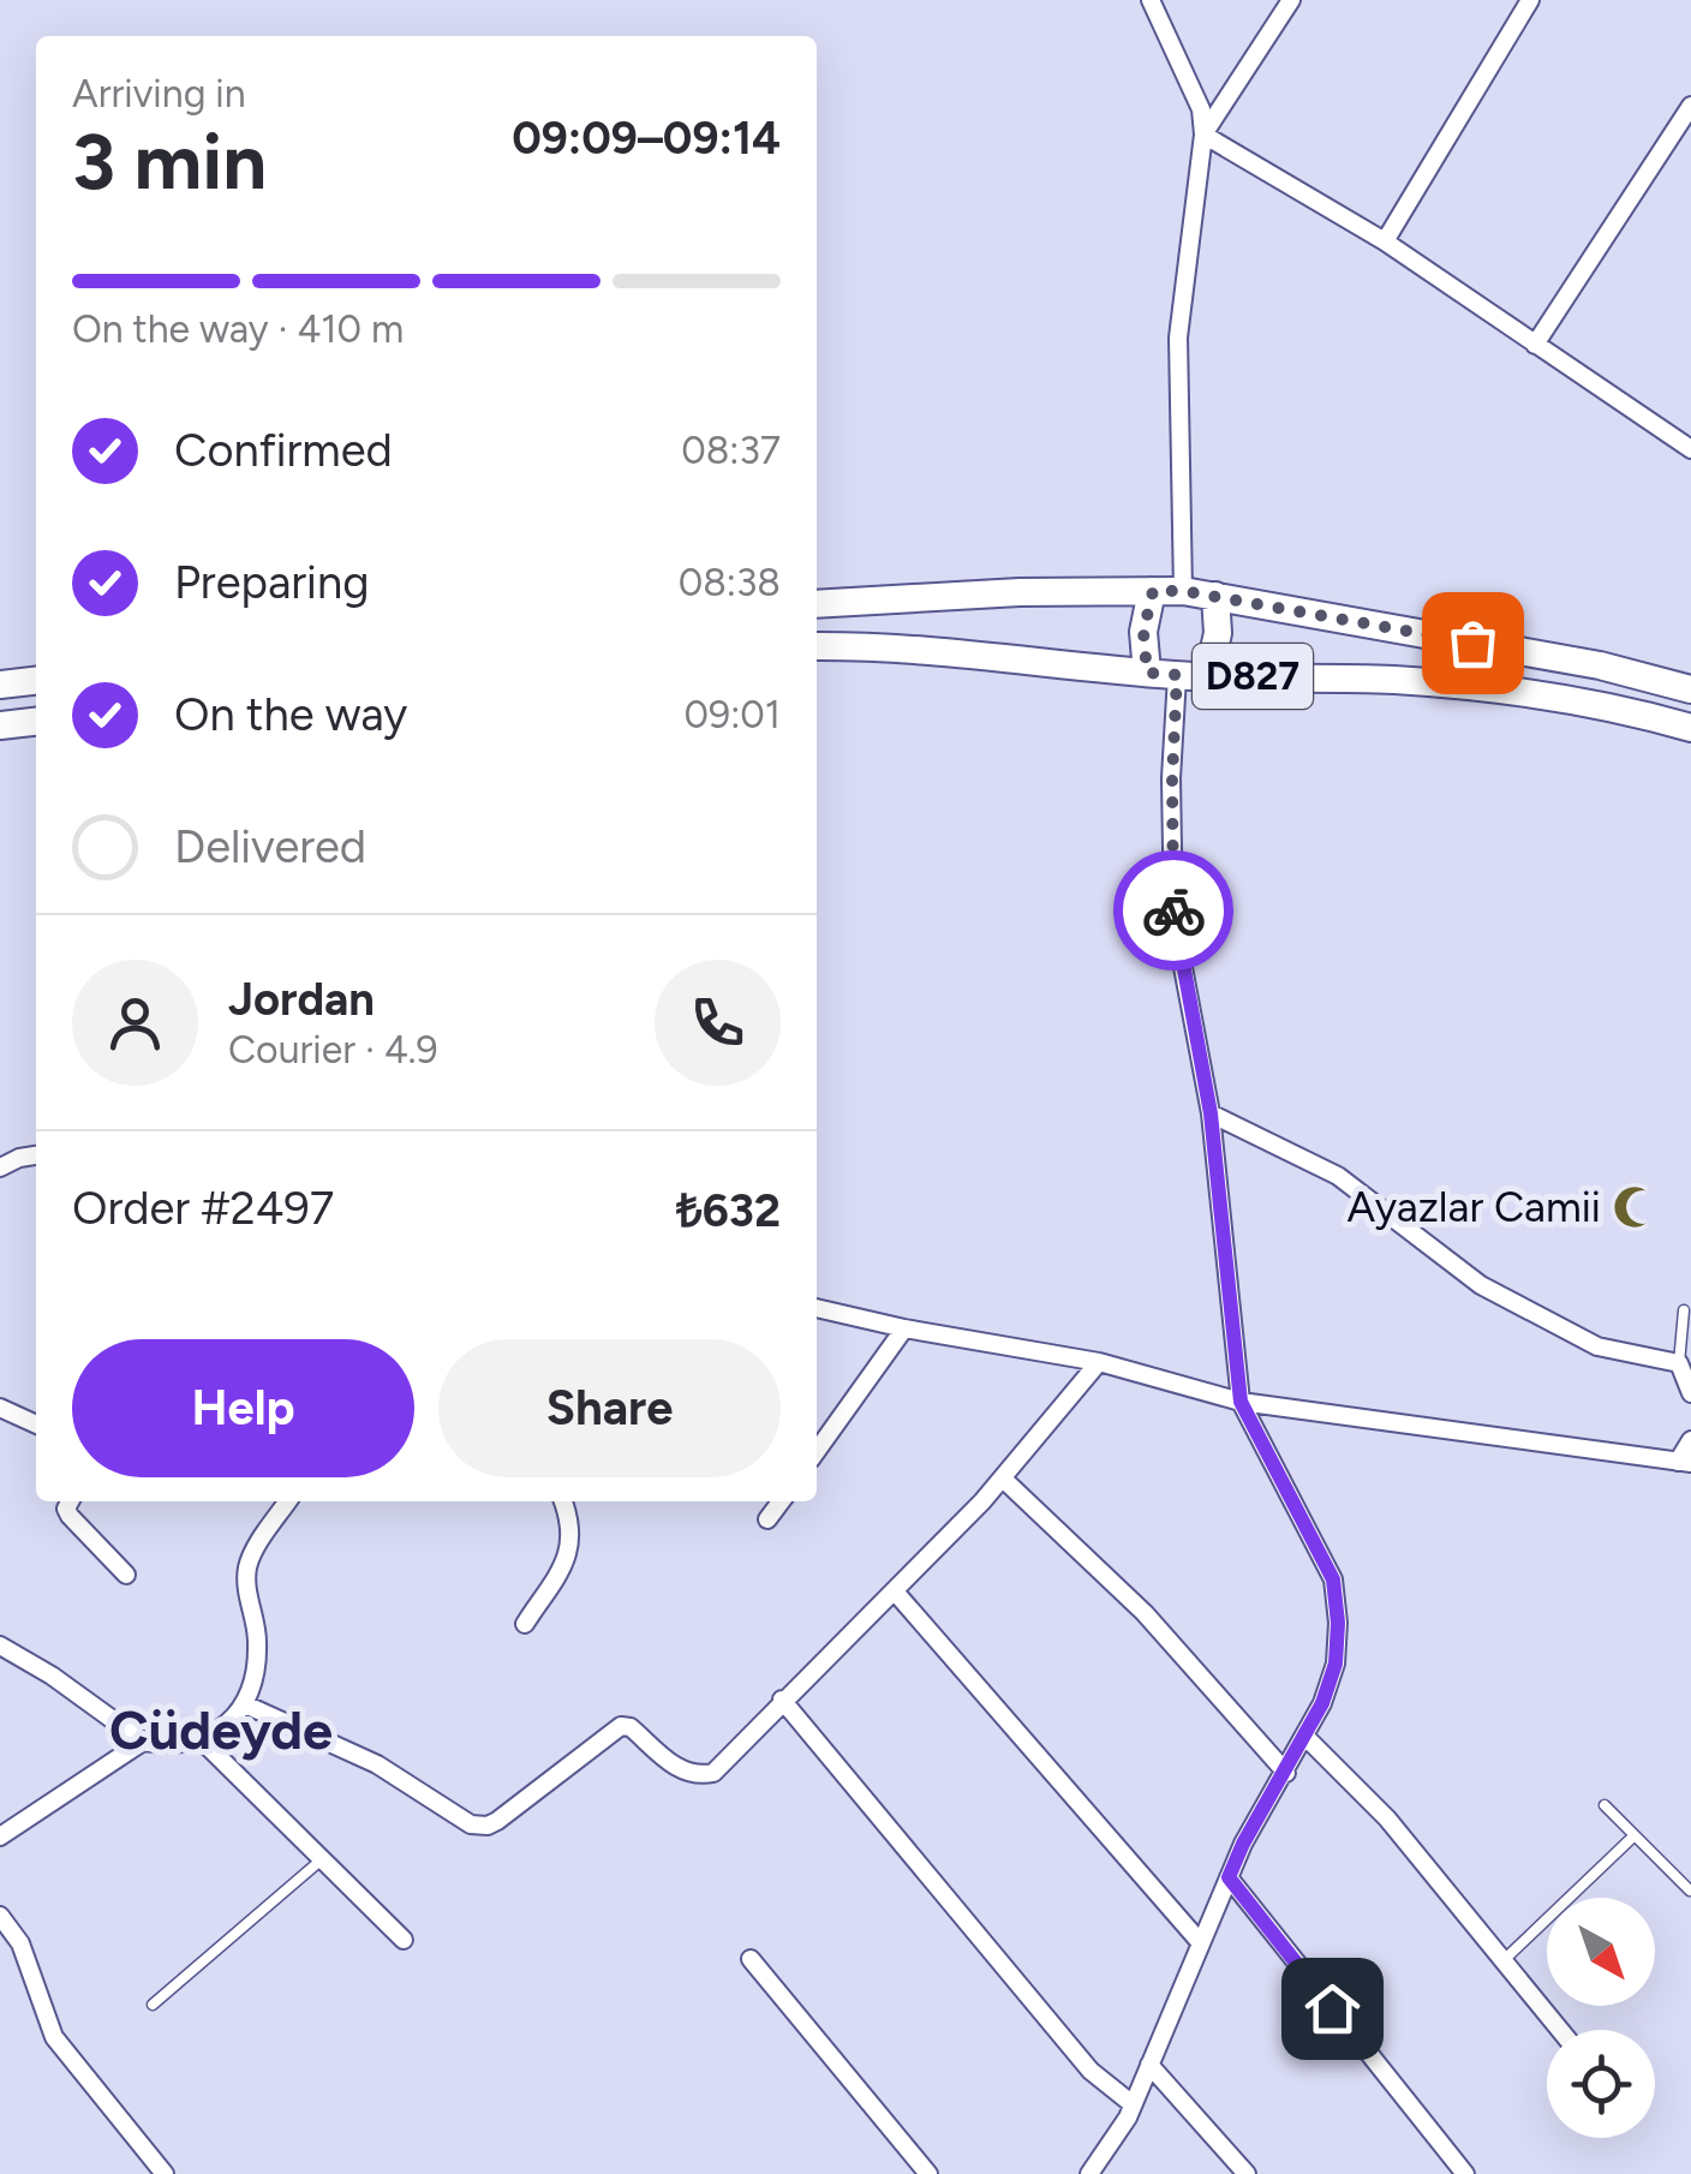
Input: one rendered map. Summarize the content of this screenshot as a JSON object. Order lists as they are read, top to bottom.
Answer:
{
  "streets": {
    "highway": ["D827"]
  },
  "districts": ["Cüdeyde"],
  "places": {
    "mosque": ["Ayazlar Camii"]
  },
  "north": "bottom right",
  "page": {
    "heading": ["3 min", "Arriving in", "09:09–09:14"],
    "panel": [
      "Jordan",
      "Courier · 4.9",
      "Order #2497",
      "₺632"
    ],
    "bar": "On the way · 410 m",
    "list": [
      ["Confirmed", "08:37"],
      ["Preparing", "08:38"],
      ["On the way", "09:01"],
      "Delivered"
    ],
    "buttons": ["Help", "Share"]
  }
}
